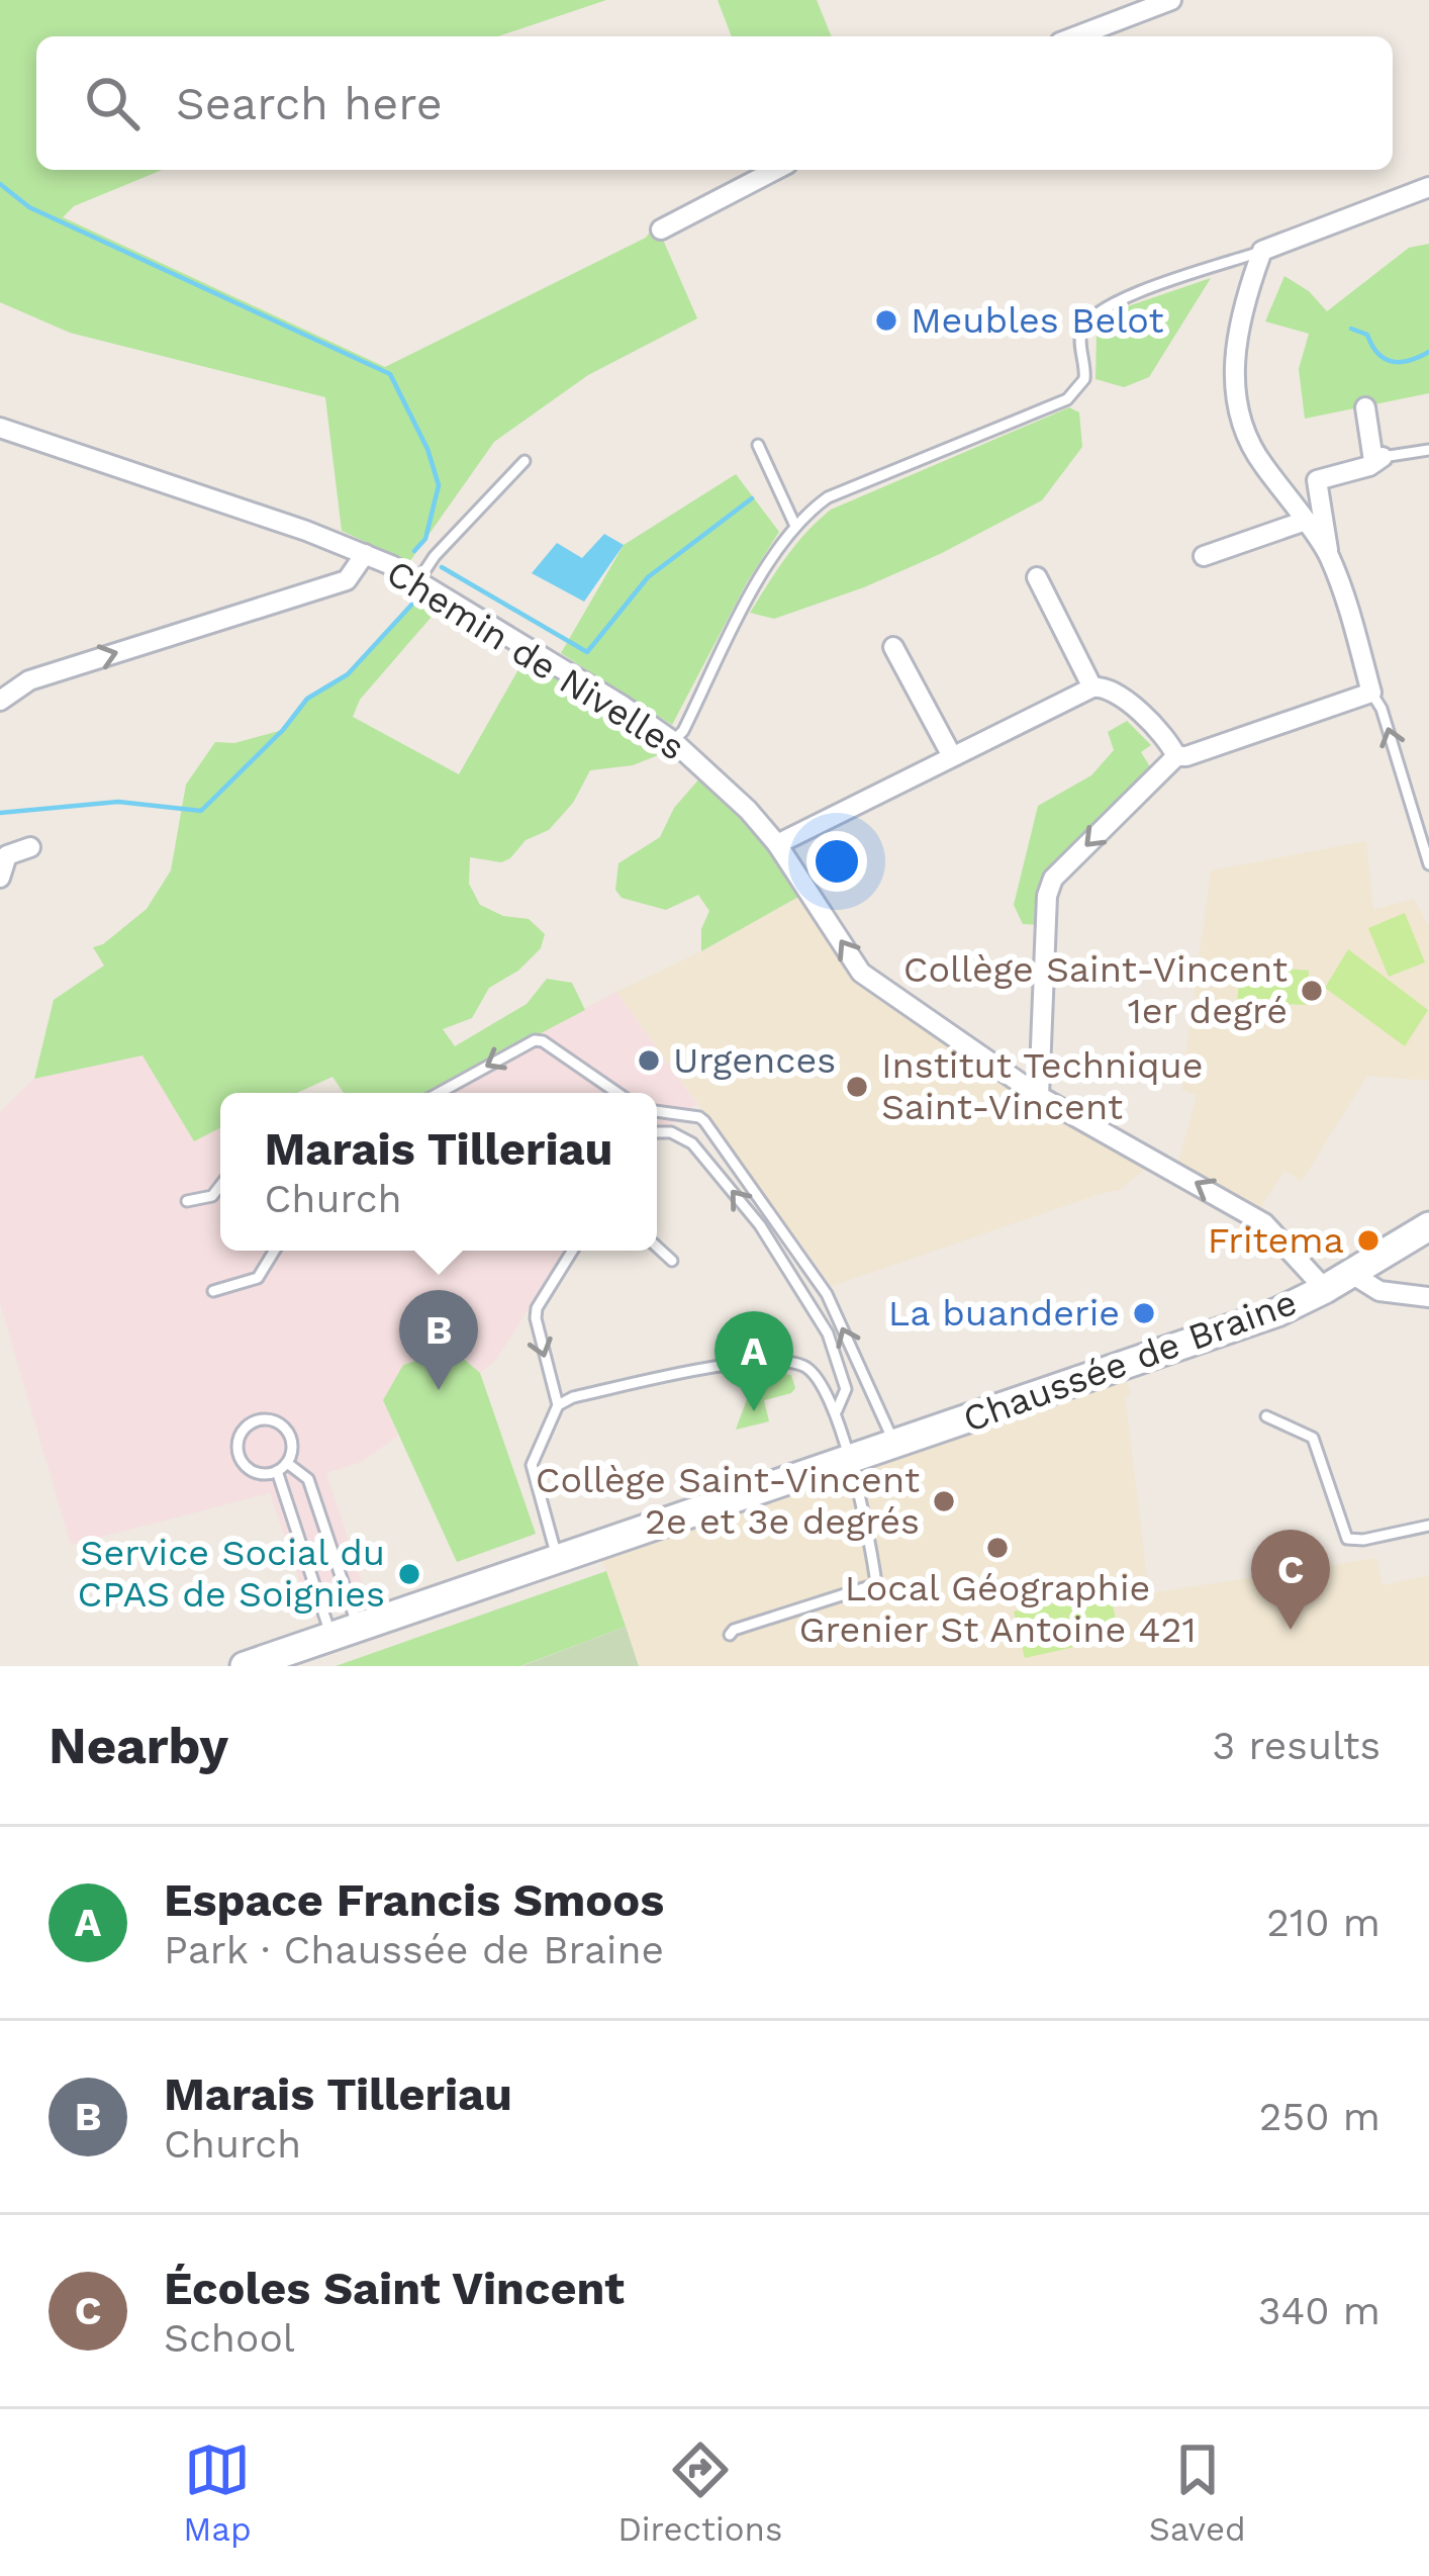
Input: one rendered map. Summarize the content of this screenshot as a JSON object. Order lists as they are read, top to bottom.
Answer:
{
  "streets": {
    "street": ["Chemin de Nivelles", "Chaussée de Braine"]
  },
  "crossings": [
    ["Chemin de Nivelles", "Chaussée de Braine"]
  ],
  "one_way": ["Chemin de Nivelles"],
  "places": [
    "Meubles Belot",
    "Collège Saint-Vincent 1er degré",
    "Urgences",
    "Institut Technique Saint-Vincent",
    "Fritema",
    "La buanderie",
    "Collège Saint-Vincent 2e et 3e degrés",
    "Local Géographie Grenier St Antoine 421",
    "Service Social du CPAS de Soignies"
  ],
  "page": {
    "search": "Search here",
    "popup": ["Marais Tilleriau", "Church"],
    "pins": ["B", "A", "C"],
    "heading": ["Nearby", "3 results"],
    "list": [
      {
        "mark": "A",
        "name": "Espace Francis Smoos",
        "note": "Park · Chaussée de Braine",
        "value": "210 m"
      },
      {
        "mark": "B",
        "name": "Marais Tilleriau",
        "note": "Church",
        "value": "250 m"
      },
      {
        "mark": "C",
        "name": "Écoles Saint Vincent",
        "note": "School",
        "value": "340 m"
      }
    ],
    "nav": ["Map", "Directions", "Saved"]
  }
}
